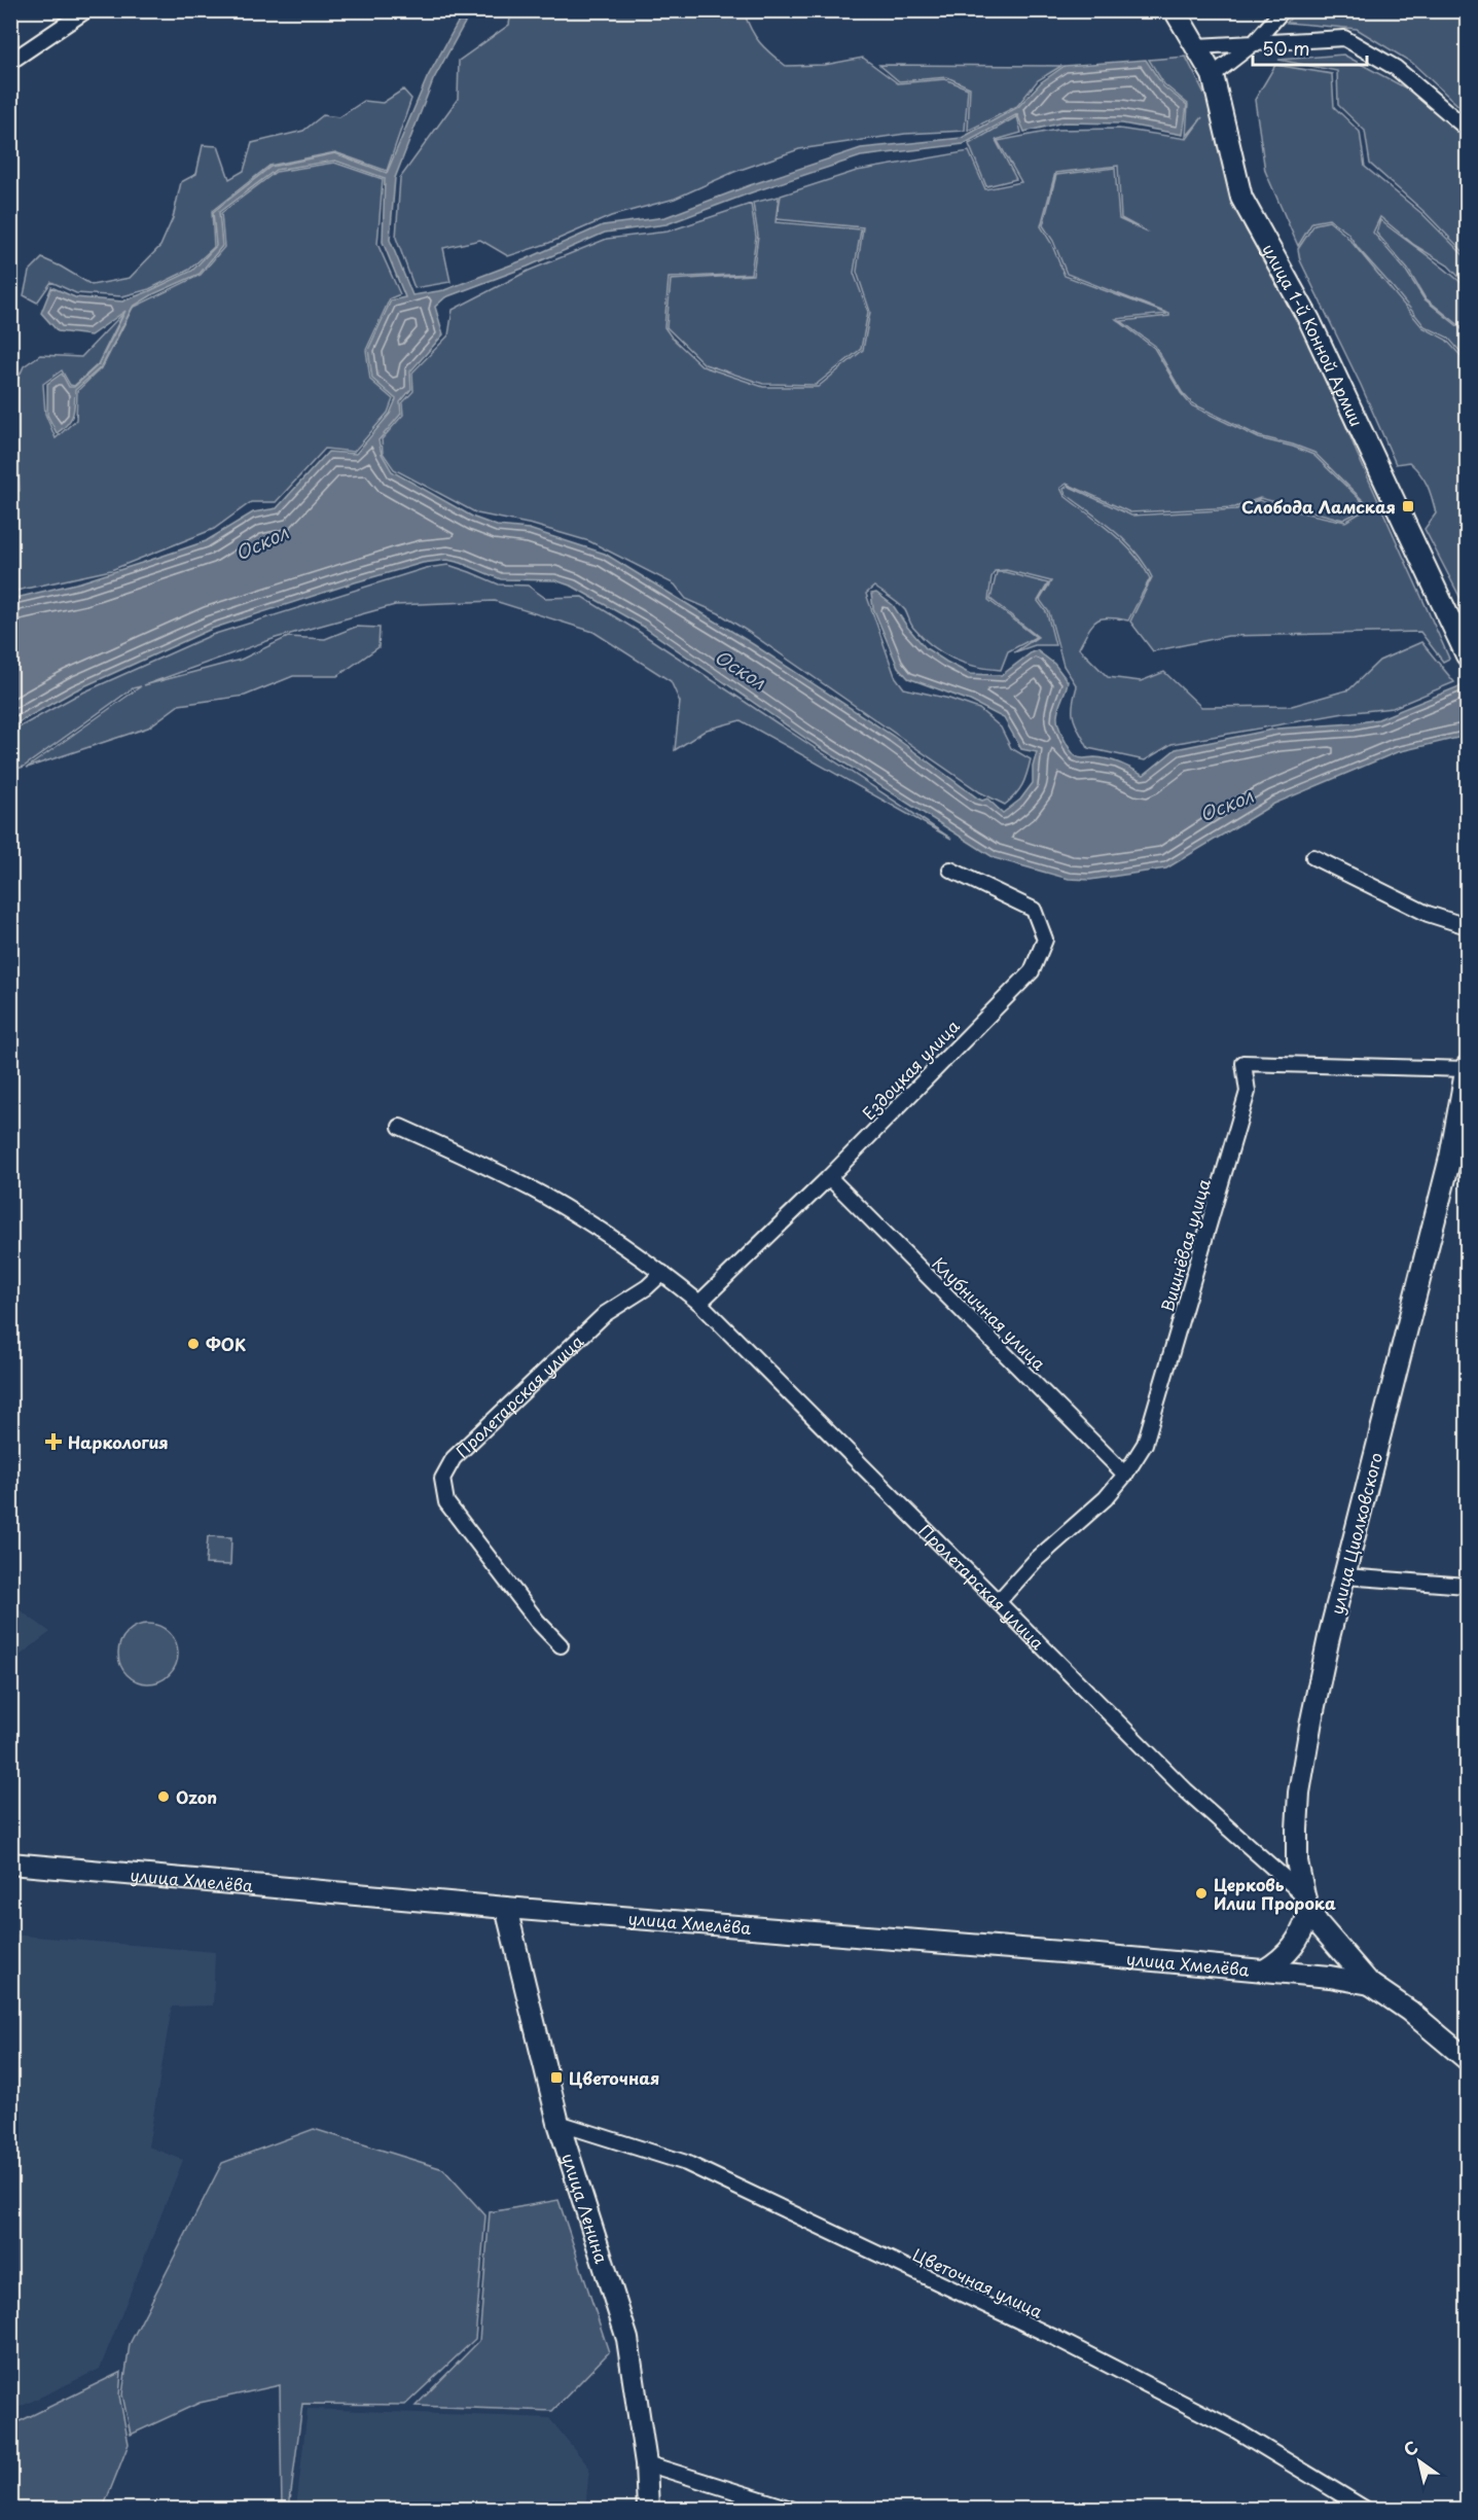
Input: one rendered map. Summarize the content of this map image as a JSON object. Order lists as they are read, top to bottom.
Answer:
{
  "streets": {
    "main road": [
      "улица 1-й Конной Армии",
      "улица Циолковского",
      "улица Хмелёва",
      "улица Ленина"
    ],
    "street": [
      "Ездоцкая улица",
      "Вишнёвая улица",
      "Клубничная улица",
      "Пролетарская улица",
      "Цветочная улица"
    ]
  },
  "crossings": [
    ["Ездоцкая улица", "Клубничная улица"],
    ["Ездоцкая улица", "Пролетарская улица"],
    ["Вишнёвая улица", "Клубничная улица"],
    ["Вишнёвая улица", "Пролетарская улица"],
    ["Вишнёвая улица", "улица Циолковского"],
    ["Пролетарская улица", "улица Циолковского"],
    ["улица Циолковского", "улица Хмелёва"],
    ["улица Хмелёва", "улица Ленина"],
    ["улица Ленина", "Цветочная улица"]
  ],
  "water": ["Оскол"],
  "places": {
    "transit": ["Слобода Ламская", "Цветочная"],
    "other": ["ФОК", "Ozon", "Церковь Илии Пророка"],
    "health": ["Наркология"]
  },
  "scale_bar": "50 m",
  "north": "top left"
}
